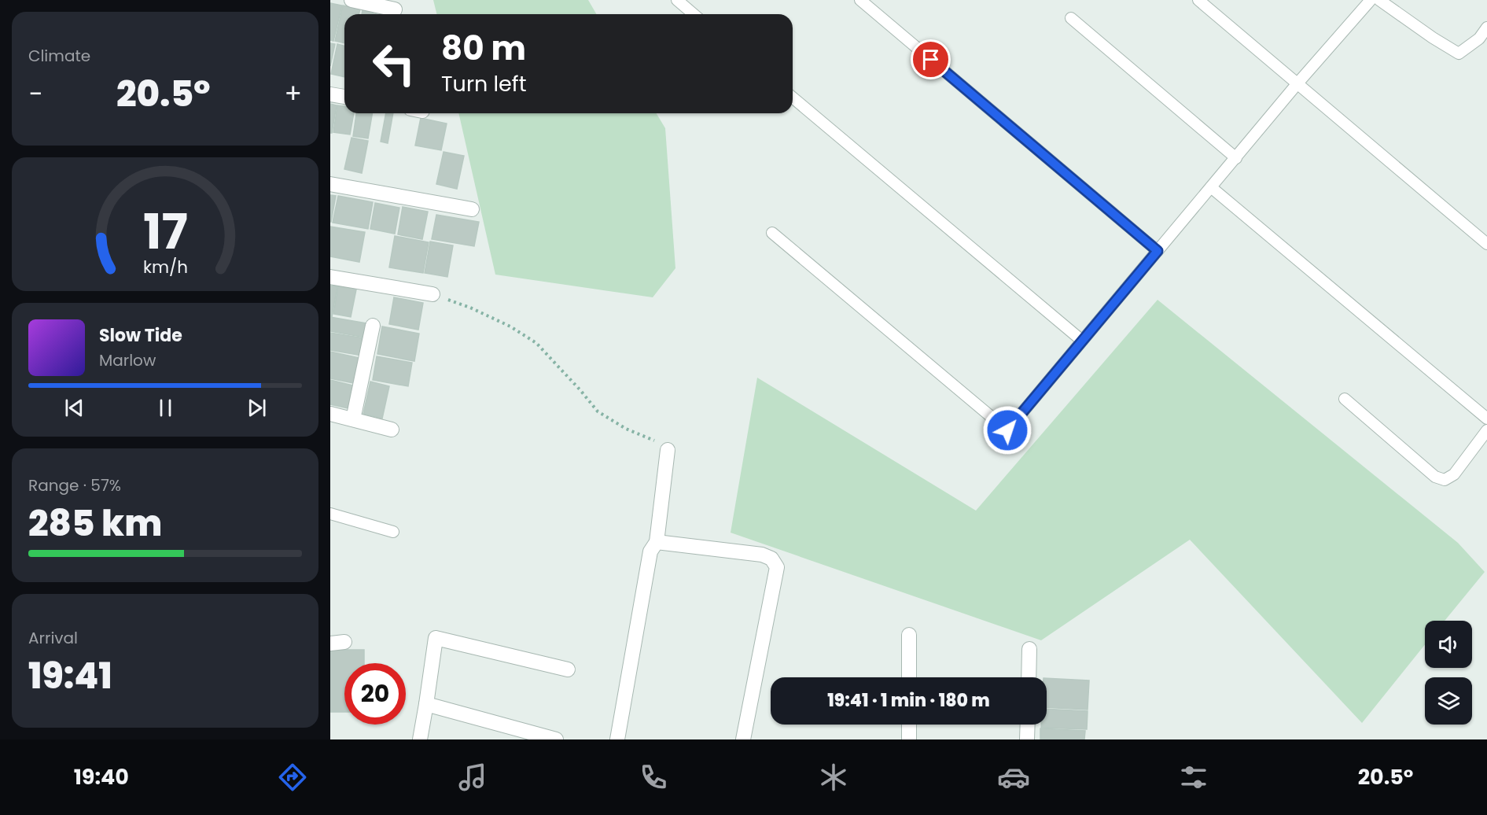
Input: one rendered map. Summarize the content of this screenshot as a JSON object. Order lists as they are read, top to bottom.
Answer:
{
  "page": {
    "tile": [
      "Climate",
      ["Range · 57%", "285 km"],
      ["Arrival", "19:41"]
    ],
    "turn": ["80 m", "Turn left"],
    "heat": ["−", "20.5°", "+"],
    "song": ["Slow Tide", "Marlow"],
    "limit": "20",
    "trip": "19:41 · 1 min · 180 m",
    "tabs": ["19:40", "20.5°"],
    "gauge": ["17", "km/h"]
  }
}
